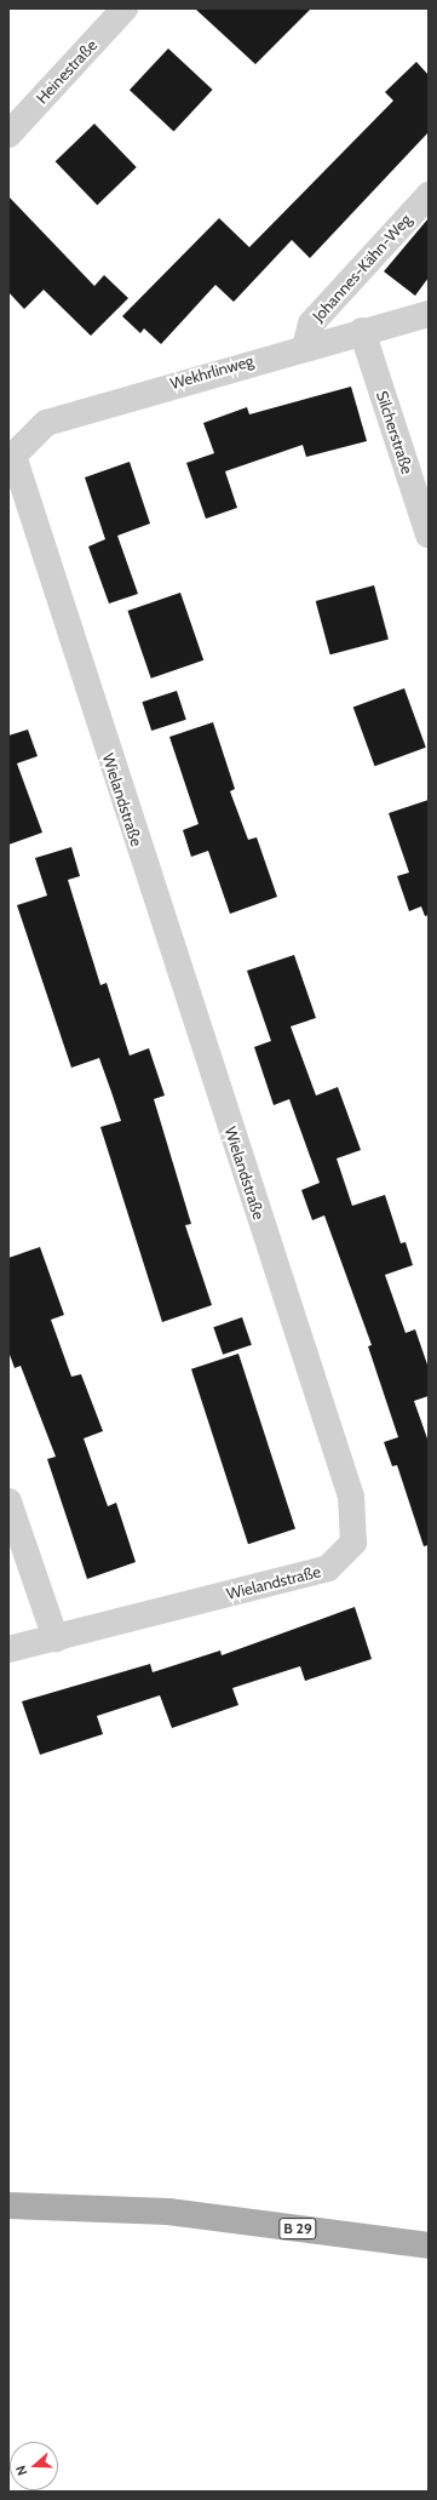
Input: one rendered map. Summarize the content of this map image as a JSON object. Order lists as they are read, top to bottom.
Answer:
{
  "streets": {
    "main road": ["B 29"],
    "street": [
      "Heinestraße",
      "Johannes-Kähn-Weg",
      "Wekhrlinweg",
      "Silcherstraße",
      "Wielandstraße"
    ]
  },
  "crossings": [
    ["Johannes-Kähn-Weg", "Wekhrlinweg"],
    ["Wekhrlinweg", "Silcherstraße"],
    ["Wekhrlinweg", "Wielandstraße"]
  ],
  "north": "left"
}
